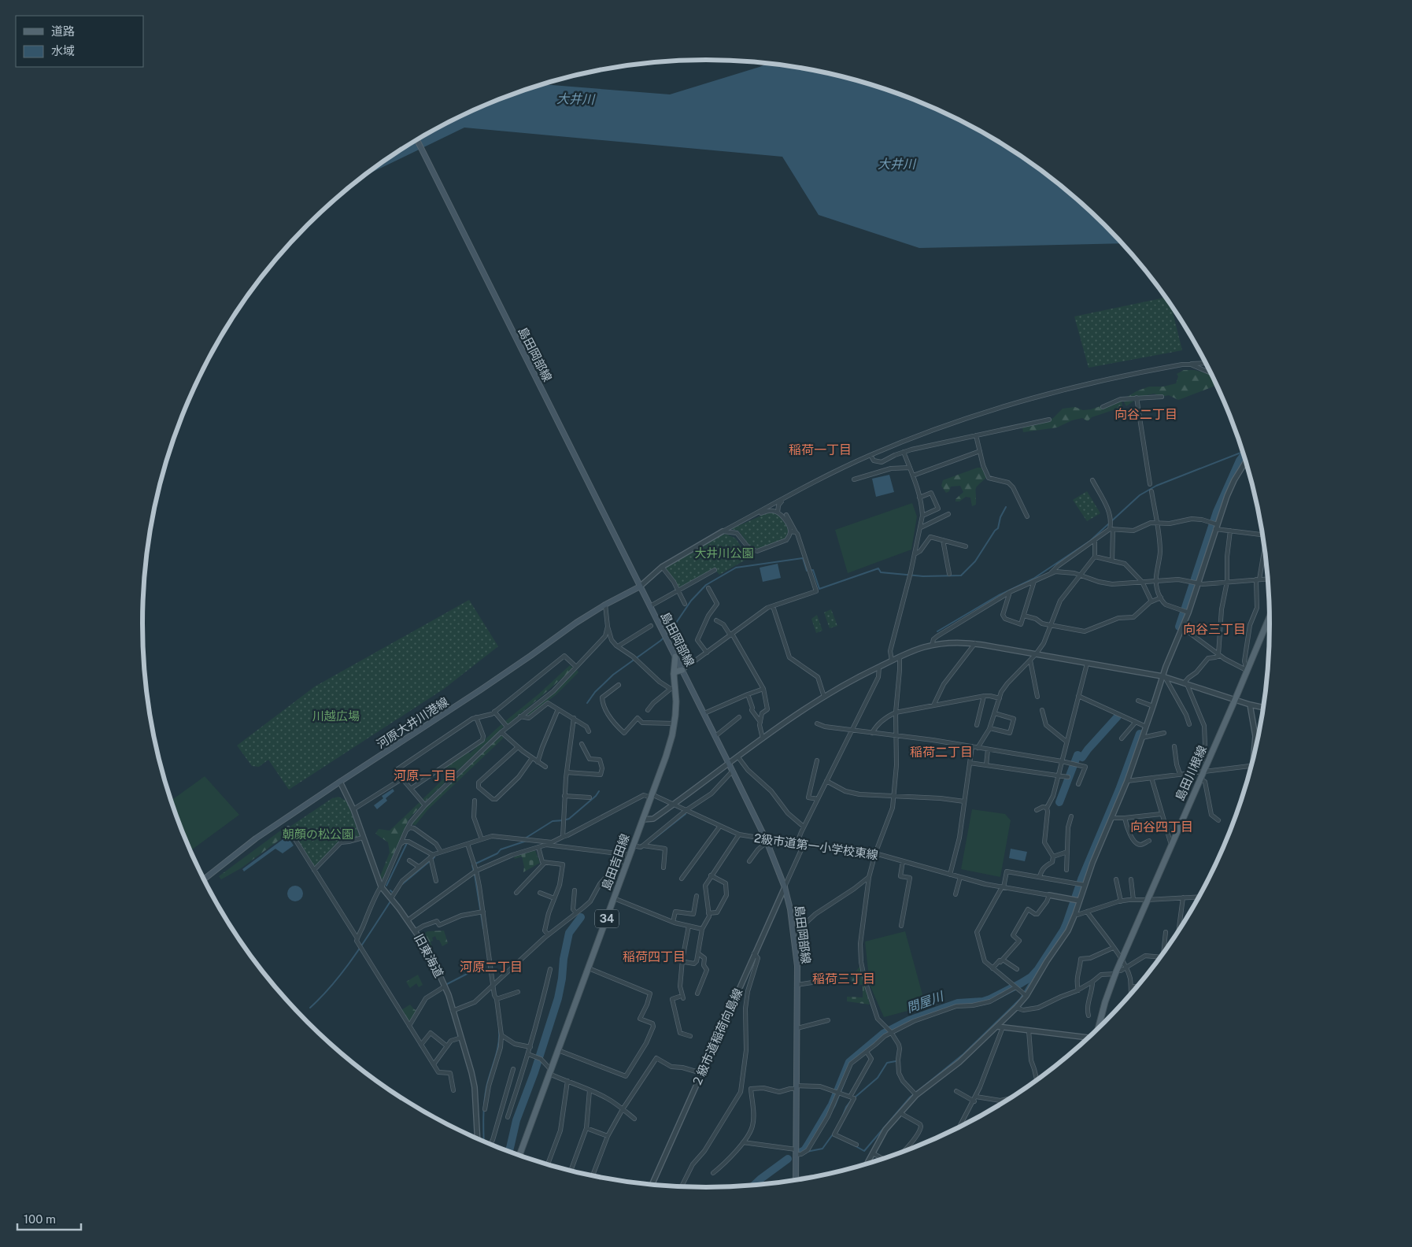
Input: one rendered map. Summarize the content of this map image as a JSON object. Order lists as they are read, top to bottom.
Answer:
{
  "streets": {
    "main road": [
      "島田岡部線",
      "河原大井川港線",
      "島田川根線",
      "島田吉田線",
      "34"
    ],
    "street": ["2級市道第一小学校東線", "旧東海道", "２級市道稲荷向島線"]
  },
  "crossings": [
    ["島田岡部線", "河原大井川港線"],
    ["島田岡部線", "2級市道第一小学校東線"],
    ["島田岡部線", "島田吉田線"],
    ["島田岡部線", "２級市道稲荷向島線"],
    ["河原大井川港線", "旧東海道"],
    ["2級市道第一小学校東線", "島田吉田線"]
  ],
  "districts": [
    "向谷二丁目",
    "稲荷一丁目",
    "向谷三丁目",
    "稲荷二丁目",
    "河原一丁目",
    "向谷四丁目",
    "稲荷四丁目",
    "河原二丁目",
    "稲荷三丁目"
  ],
  "water": ["大井川", "問屋川"],
  "parks": ["大井川公園", "川越広場", "朝顔の松公園"],
  "legend": ["道路", "水域"],
  "scale_bar": "100 m"
}
